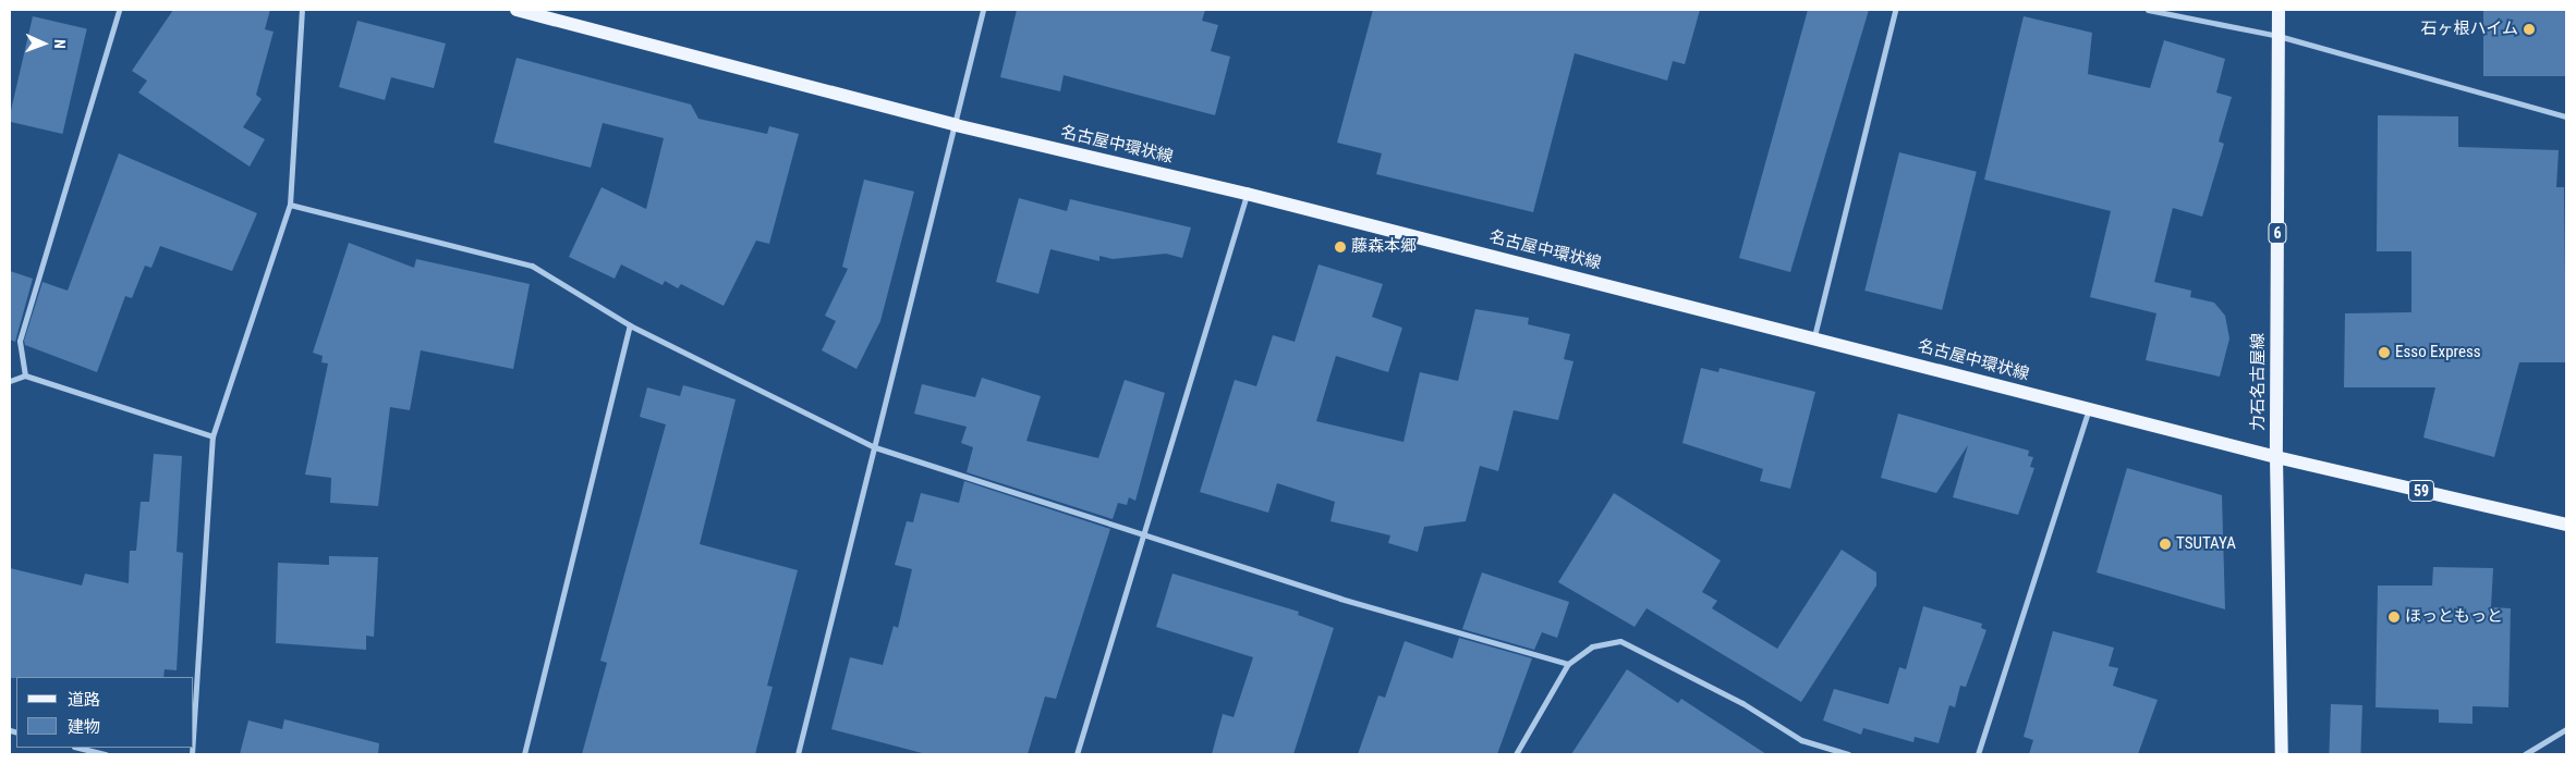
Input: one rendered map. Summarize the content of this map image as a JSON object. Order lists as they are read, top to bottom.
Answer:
{
  "streets": {
    "main road": [
      "名古屋中環状線",
      "6",
      "力石名古屋線",
      "59"
    ]
  },
  "crossings": [
    ["名古屋中環状線", "力石名古屋線"]
  ],
  "places": [
    "石ヶ根ハイム",
    "藤森本郷",
    "Esso Express",
    "TSUTAYA",
    "ほっともっと"
  ],
  "legend": ["道路", "建物"],
  "north": "right"
}
